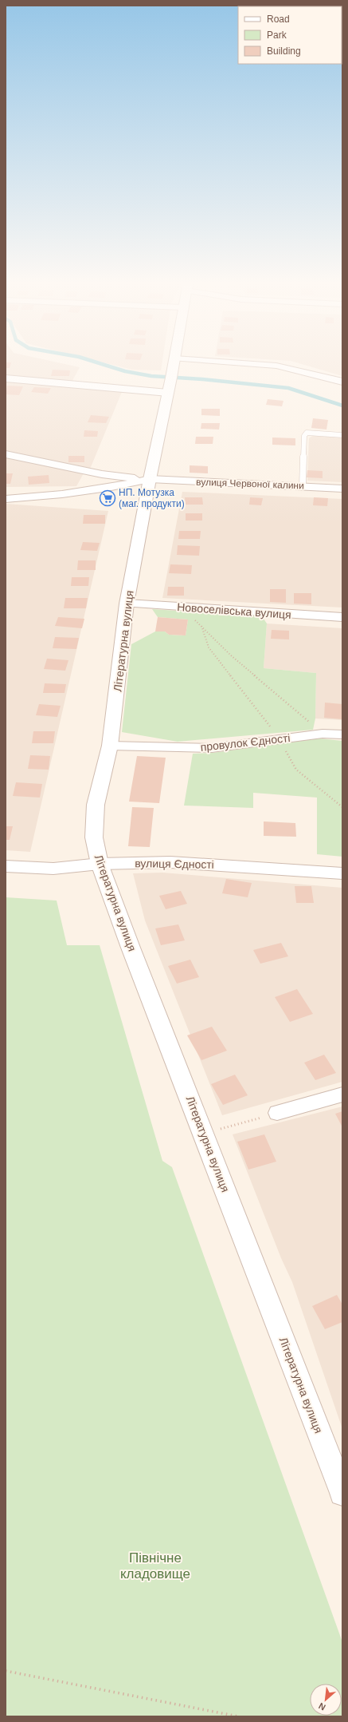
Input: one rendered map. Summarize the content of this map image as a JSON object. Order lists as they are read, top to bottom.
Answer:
{
  "streets": {
    "street": [
      "вулиця Червоної калини",
      "Новоселівська вулиця",
      "Літературна вулиця",
      "провулок Єдності",
      "вулиця Єдності"
    ]
  },
  "crossings": [
    ["вулиця Червоної калини", "Літературна вулиця"],
    ["Новоселівська вулиця", "Літературна вулиця"],
    ["Літературна вулиця", "провулок Єдності"],
    ["Літературна вулиця", "вулиця Єдності"]
  ],
  "parks": ["Північне кладовище"],
  "places": {
    "supermarket": ["НП. Мотузка (маг. продукти)"]
  },
  "legend": ["Road", "Park", "Building"],
  "north": "bottom left"
}
